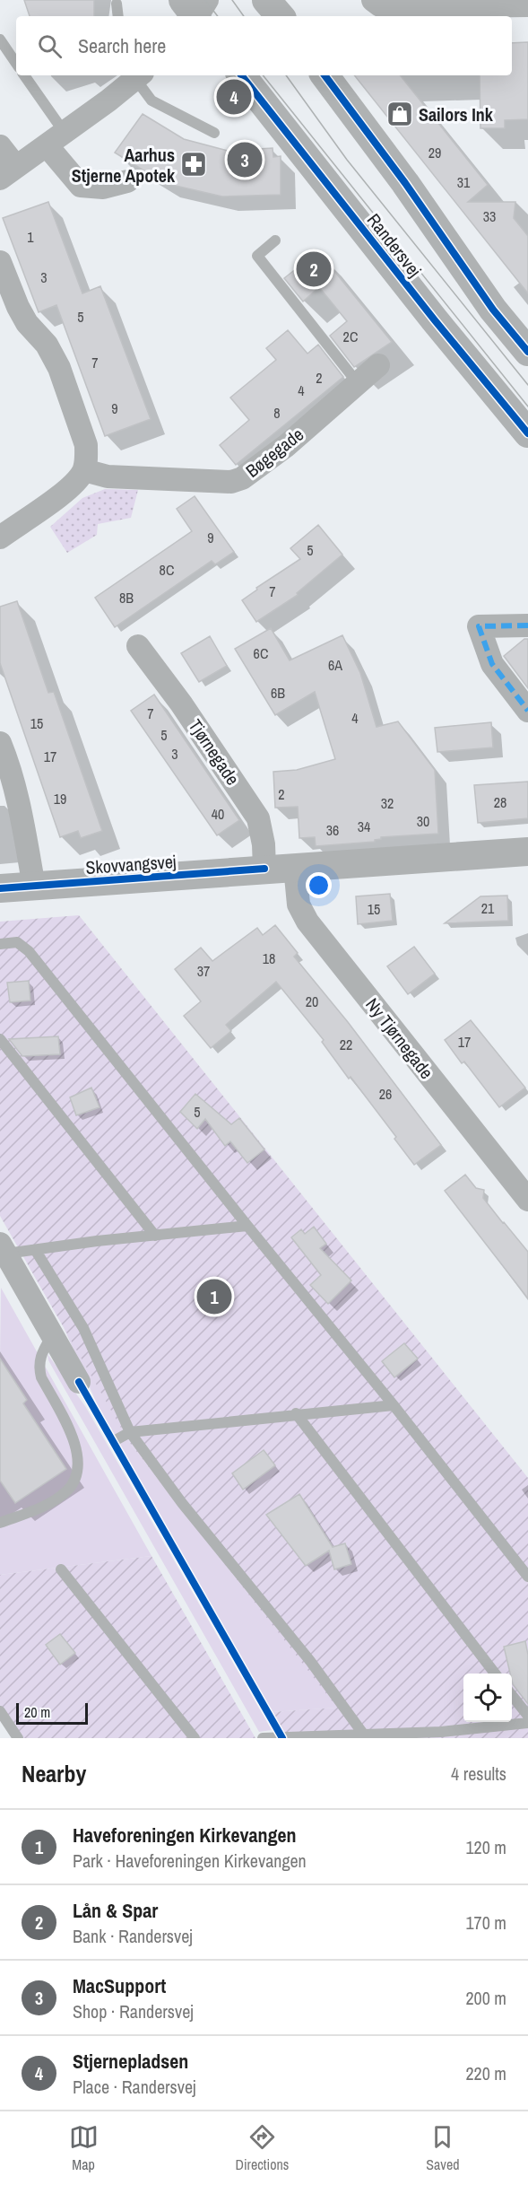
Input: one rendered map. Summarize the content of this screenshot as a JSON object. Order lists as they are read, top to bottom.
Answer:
{
  "streets": {
    "street": [
      "Randersvej",
      "Bøgegade",
      "Tjørnegade",
      "Skovvangsvej",
      "Ny Tjørnegade"
    ]
  },
  "crossings": [
    ["Tjørnegade", "Skovvangsvej"],
    ["Skovvangsvej", "Ny Tjørnegade"]
  ],
  "places": {
    "shop": ["Sailors Ink"],
    "pharmacy": ["Aarhus Stjerne Apotek"]
  },
  "house_numbers": [
    "29",
    "31",
    "33",
    "1",
    "3",
    "5",
    "2C",
    "7",
    "2",
    "4",
    "9",
    "8",
    "9",
    "5",
    "8C",
    "7",
    "8B",
    "6C",
    "6A",
    "6B",
    "7",
    "4",
    "15",
    "5",
    "3",
    "17",
    "2",
    "19",
    "28",
    "32",
    "40",
    "30",
    "34",
    "36",
    "21",
    "15",
    "18",
    "37",
    "20",
    "17",
    "22",
    "26",
    "5"
  ],
  "scale_bar": "20 m",
  "page": {
    "search": "Search here",
    "pins": [
      "4",
      "3",
      "2",
      "1"
    ],
    "scale": "20 m",
    "heading": ["Nearby", "4 results"],
    "list": [
      {
        "mark": "1",
        "name": "Haveforeningen Kirkevangen",
        "note": "Park · Haveforeningen Kirkevangen",
        "value": "120 m"
      },
      {
        "mark": "2",
        "name": "Lån & Spar",
        "note": "Bank · Randersvej",
        "value": "170 m"
      },
      {
        "mark": "3",
        "name": "MacSupport",
        "note": "Shop · Randersvej",
        "value": "200 m"
      },
      {
        "mark": "4",
        "name": "Stjernepladsen",
        "note": "Place · Randersvej",
        "value": "220 m"
      }
    ],
    "nav": ["Map", "Directions", "Saved"]
  }
}
